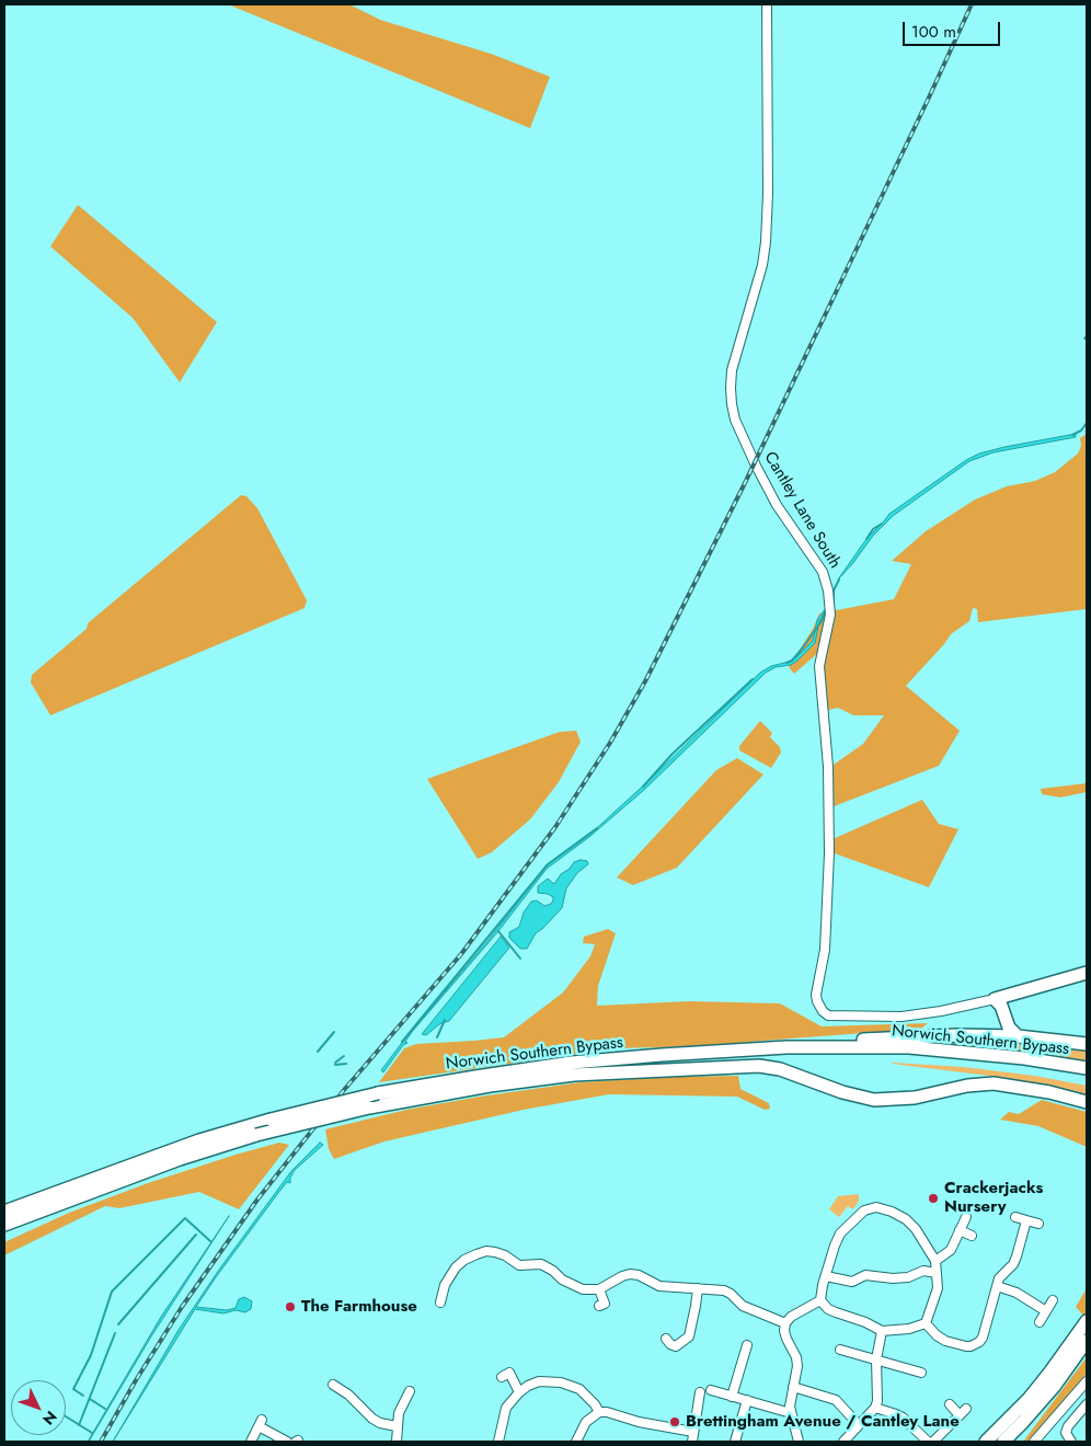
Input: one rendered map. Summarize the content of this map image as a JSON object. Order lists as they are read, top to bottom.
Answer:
{
  "streets": {
    "highway": ["Norwich Southern Bypass"],
    "street": ["Cantley Lane South"]
  },
  "places": ["Crackerjacks Nursery", "The Farmhouse", "Brettingham Avenue / Cantley Lane"],
  "scale_bar": "100 m",
  "north": "bottom right"
}
